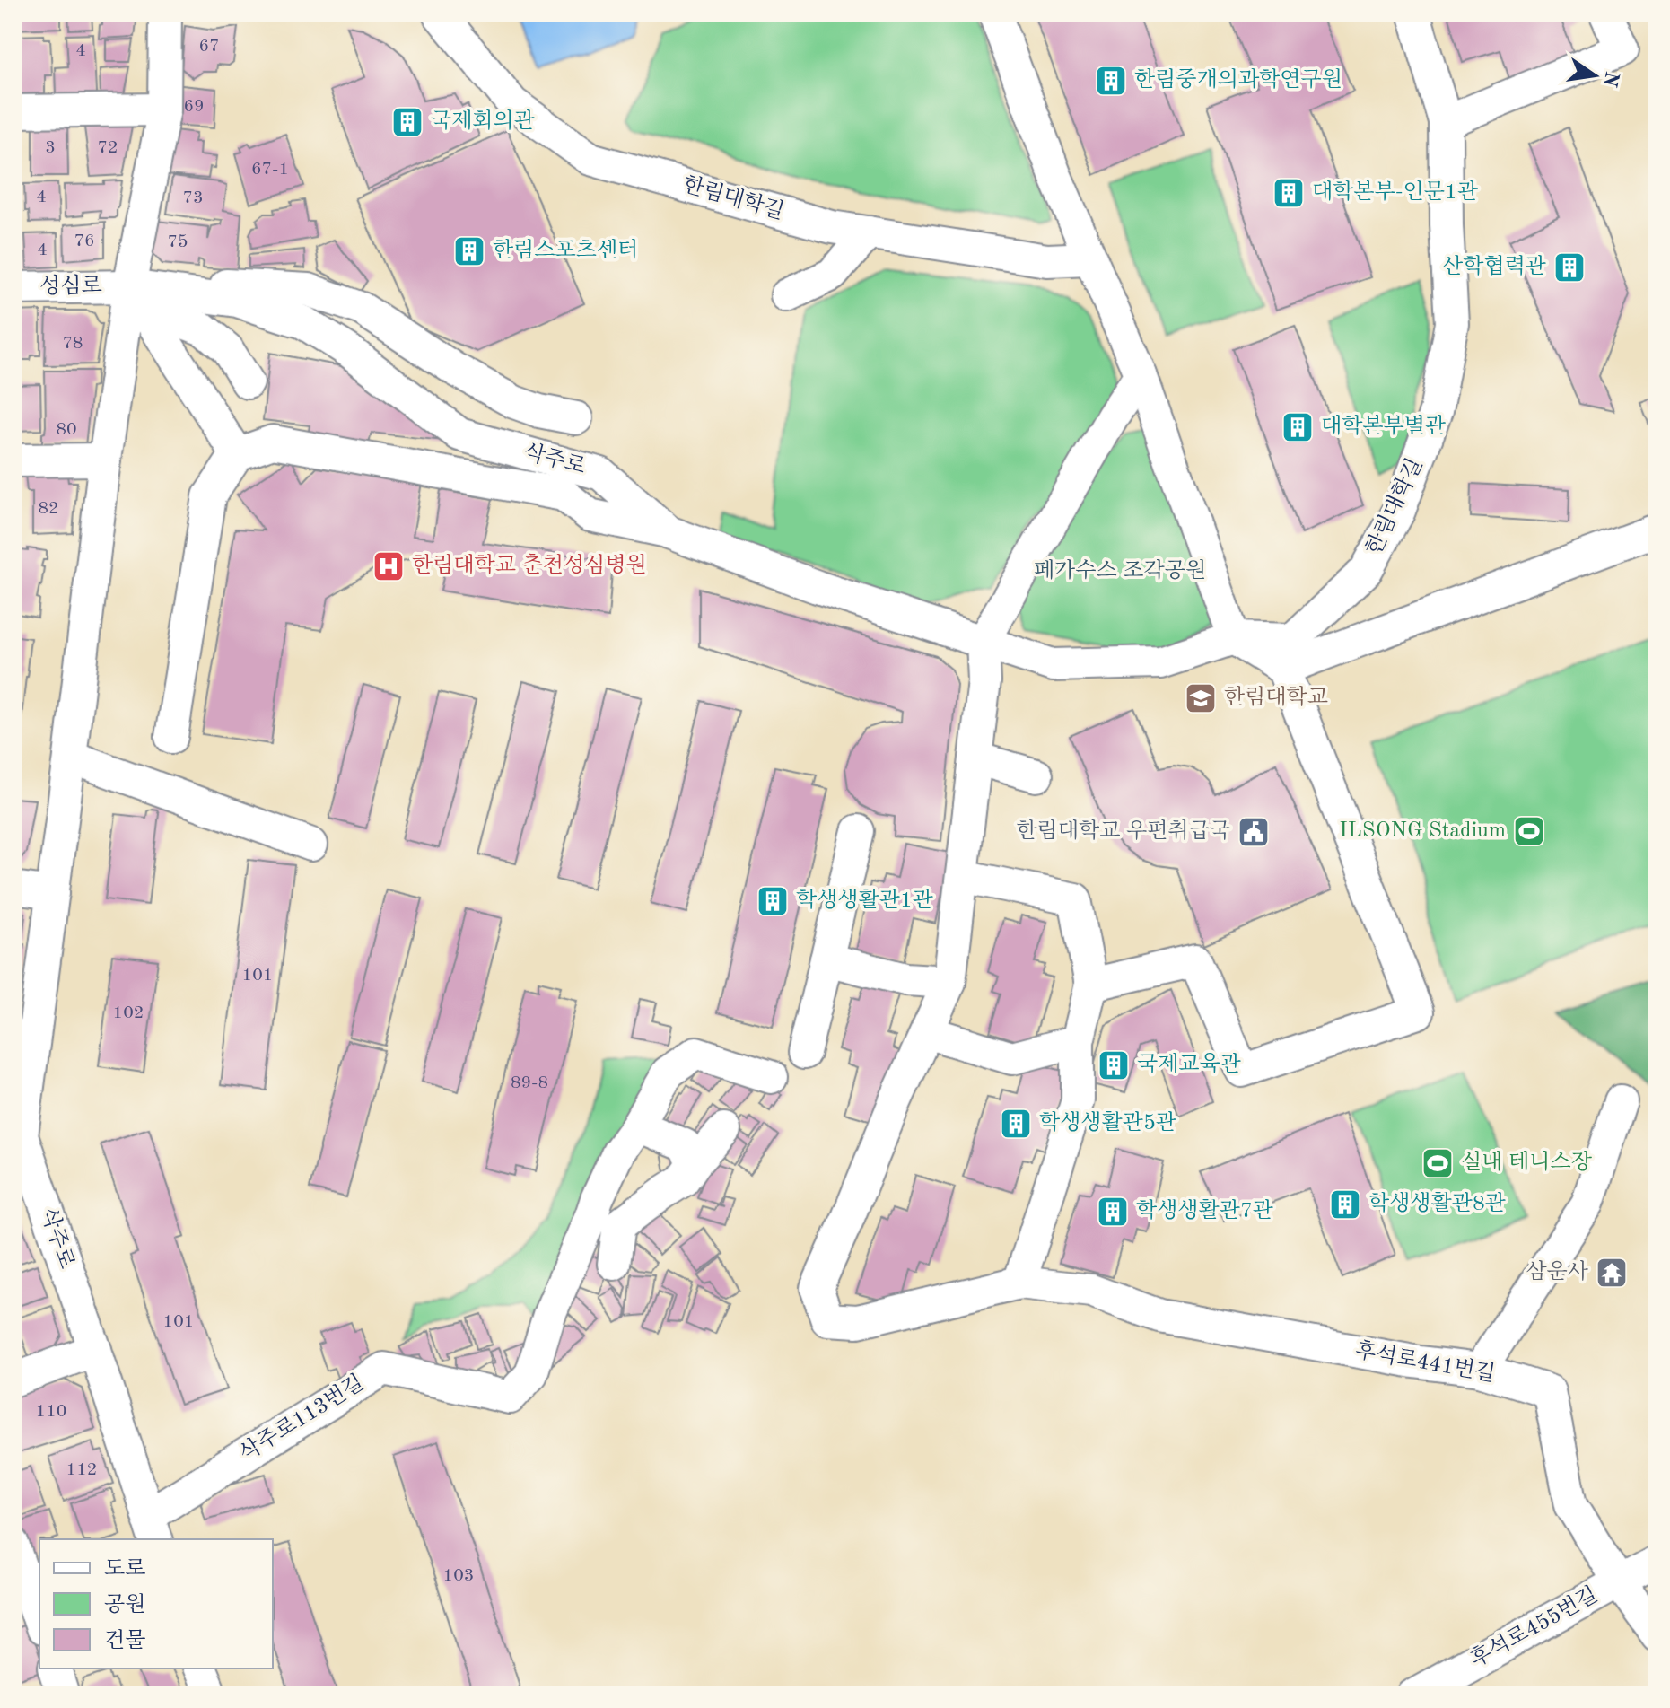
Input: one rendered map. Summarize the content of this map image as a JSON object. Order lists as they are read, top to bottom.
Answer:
{
  "streets": {
    "street": [
      "한림대학길",
      "성심로",
      "삭주로",
      "후석로441번길",
      "삭주로113번길",
      "후석로455번길"
    ]
  },
  "crossings": [
    ["한림대학길", "삭주로"],
    ["성심로", "삭주로"],
    ["삭주로", "삭주로113번길"],
    ["후석로441번길", "후석로455번길"]
  ],
  "parks": ["페가수스 조각공원"],
  "places": {
    "building": [
      "한림중개의과학연구원",
      "국제회의관",
      "대학본부-인문1관",
      "한림스포츠센터",
      "산학협력관",
      "대학본부별관",
      "학생생활관1관",
      "국제교육관",
      "학생생활관5관",
      "학생생활관8관",
      "학생생활관7관"
    ],
    "hospital": ["한림대학교 춘천성심병원"],
    "school or university": ["한림대학교"],
    "sports": ["ILSONG Stadium", "실내 테니스장"],
    "public building": ["한림대학교 우편취급국"],
    "temple": ["삼운사"]
  },
  "house_numbers": [
    "67",
    "4",
    "69",
    "3",
    "72",
    "67-1",
    "4",
    "73",
    "76",
    "75",
    "4",
    "78",
    "80",
    "82",
    "101",
    "102",
    "89-8",
    "101",
    "110",
    "112",
    "103"
  ],
  "legend": ["도로", "공원", "건물"],
  "north": "right"
}
